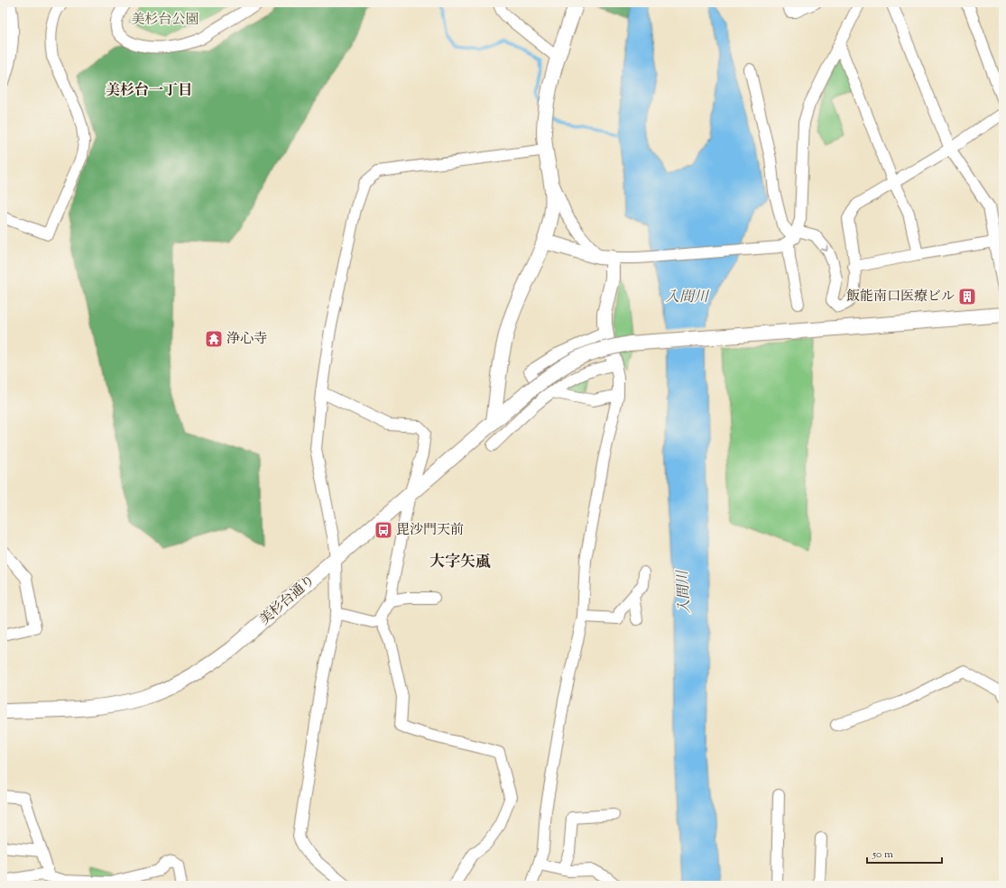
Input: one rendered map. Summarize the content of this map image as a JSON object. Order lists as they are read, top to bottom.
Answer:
{
  "streets": {
    "street": ["美杉台通り"]
  },
  "districts": ["美杉台一丁目", "大字矢颪"],
  "water": ["入間川"],
  "parks": ["美杉台公園"],
  "places": {
    "building": ["飯能南口医療ビル"],
    "temple": ["浄心寺"],
    "bus stop": ["毘沙門天前"]
  },
  "scale_bar": "50 m"
}
